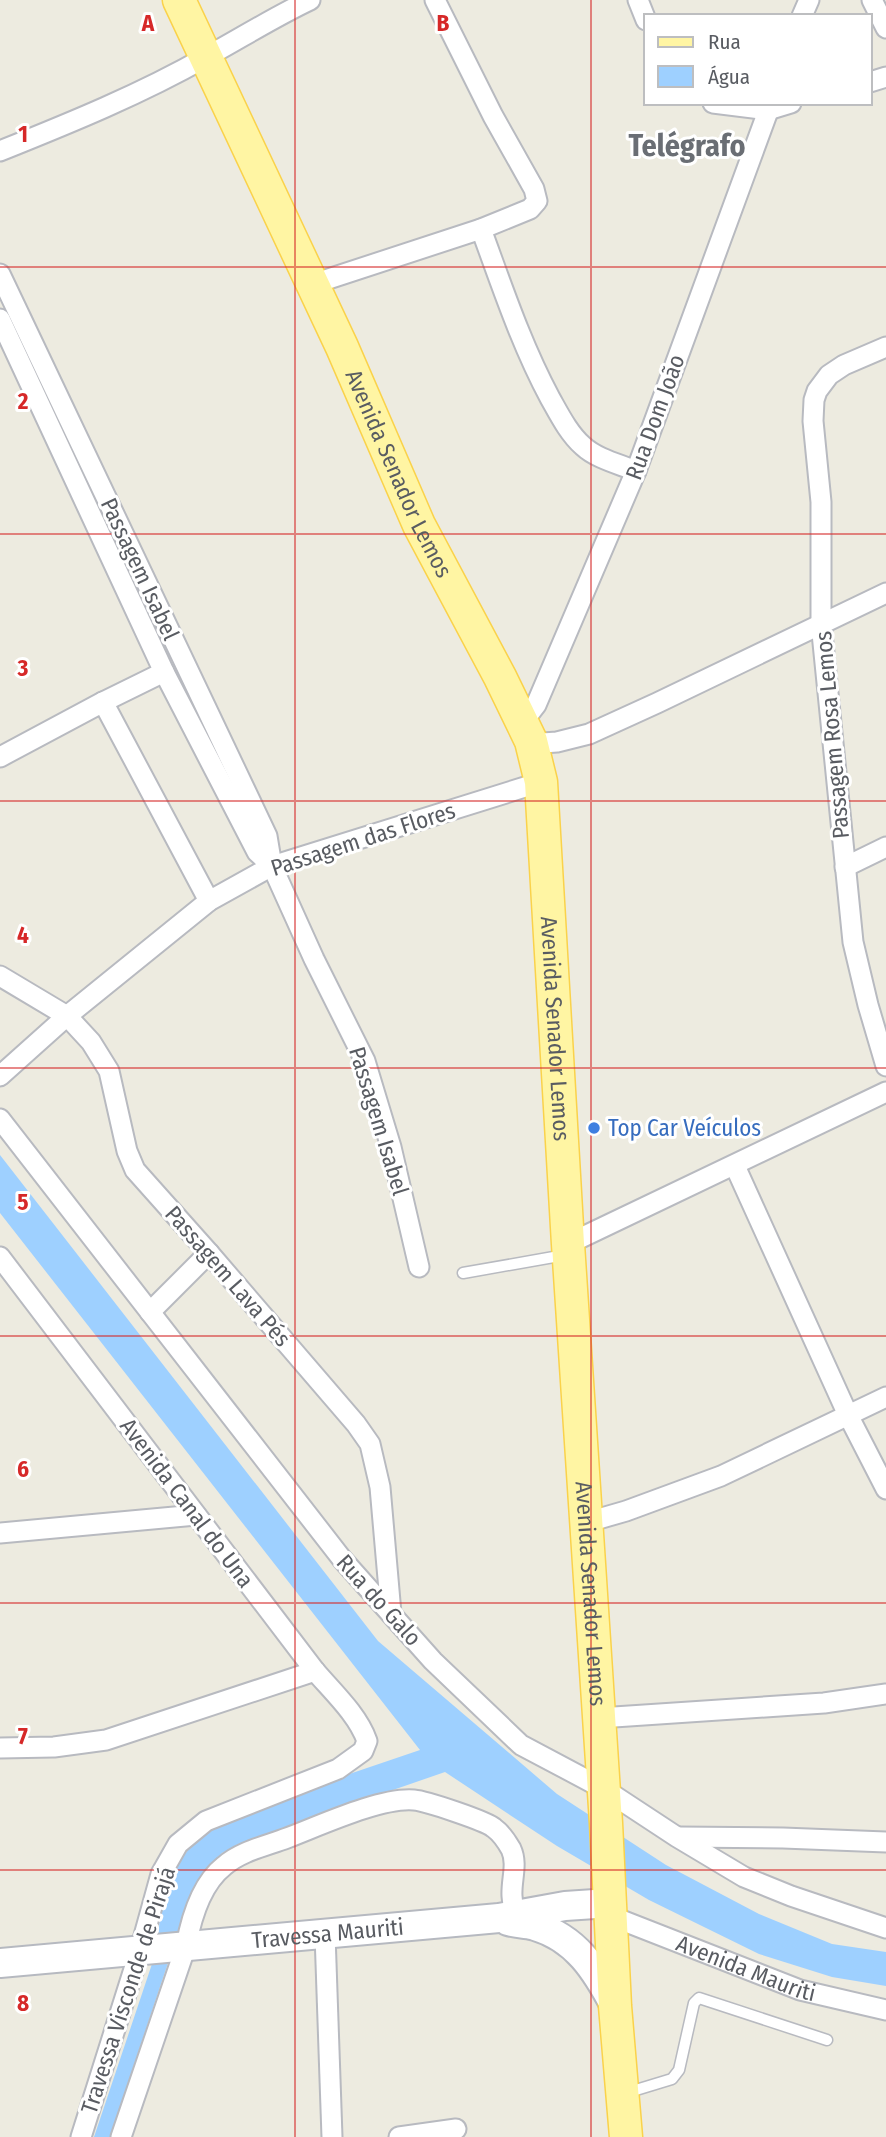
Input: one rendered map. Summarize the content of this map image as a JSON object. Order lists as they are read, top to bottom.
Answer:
{
  "streets": {
    "main road": ["Avenida Senador Lemos", "Travessa Mauriti"],
    "street": [
      "Rua Dom João",
      "Passagem Isabel",
      "Passagem Rosa Lemos",
      "Passagem das Flores",
      "Passagem Lava Pés",
      "Avenida Canal do Una",
      "Rua do Galo",
      "Avenida Mauriti",
      "Travessa Visconde de Pirajá"
    ]
  },
  "crossings": [
    ["Rua Dom João", "Avenida Senador Lemos"],
    ["Avenida Senador Lemos", "Passagem das Flores"],
    ["Avenida Senador Lemos", "Rua do Galo"],
    ["Avenida Senador Lemos", "Travessa Mauriti"],
    ["Avenida Senador Lemos", "Avenida Mauriti"],
    ["Passagem Isabel", "Passagem das Flores"],
    ["Passagem das Flores", "Passagem Lava Pés"],
    ["Passagem Lava Pés", "Rua do Galo"],
    ["Avenida Canal do Una", "Travessa Visconde de Pirajá"],
    ["Travessa Mauriti", "Avenida Mauriti"],
    ["Travessa Mauriti", "Travessa Visconde de Pirajá"]
  ],
  "districts": ["Telégrafo"],
  "places": ["Top Car Veículos"],
  "legend": ["Rua", "Água"],
  "grid": {
    "columns": ["A", "B"],
    "rows": [
      "1",
      "2",
      "3",
      "4",
      "5",
      "6",
      "7",
      "8"
    ]
  }
}
